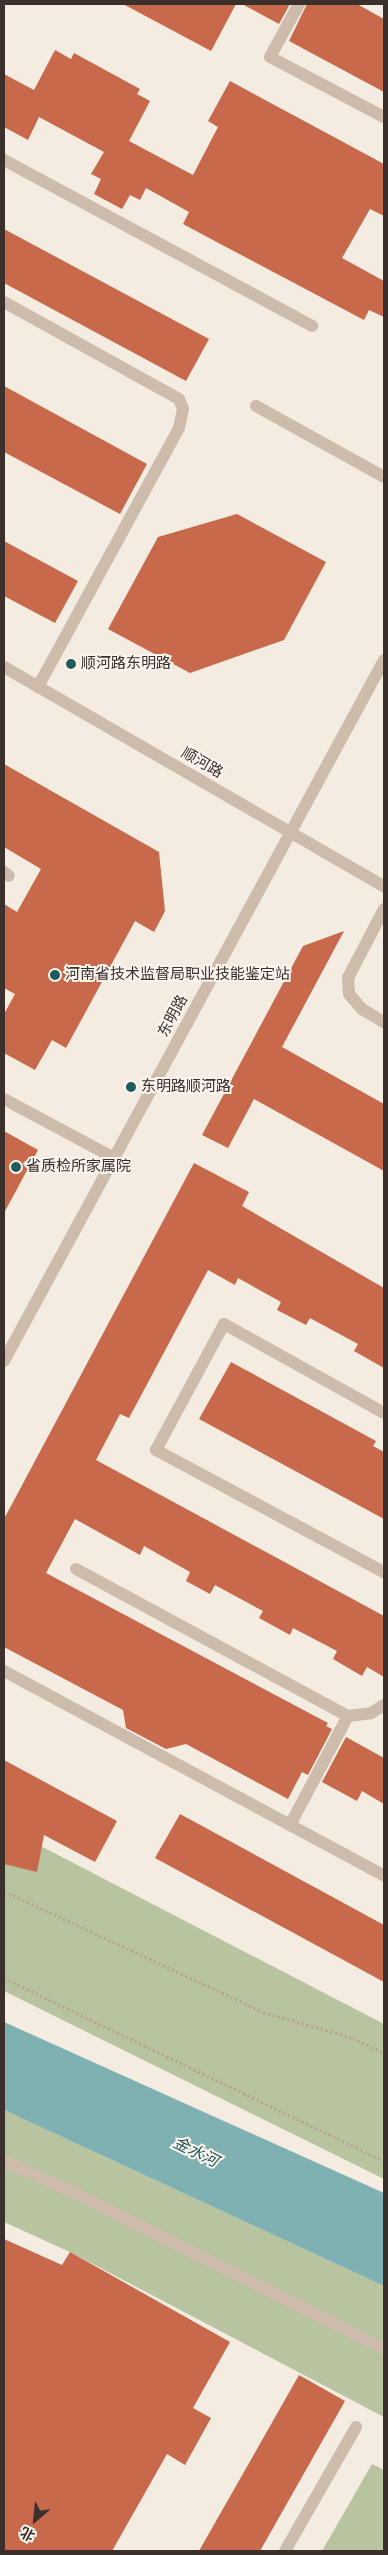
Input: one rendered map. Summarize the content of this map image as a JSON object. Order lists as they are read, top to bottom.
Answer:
{
  "streets": {
    "street": ["顺河路", "东明路"]
  },
  "crossings": [
    ["顺河路", "东明路"]
  ],
  "water": ["金水河"],
  "places": [
    "顺河路东明路",
    "河南省技术监督局职业技能鉴定站",
    "东明路顺河路",
    "省质检所家属院"
  ],
  "north": "bottom left"
}
